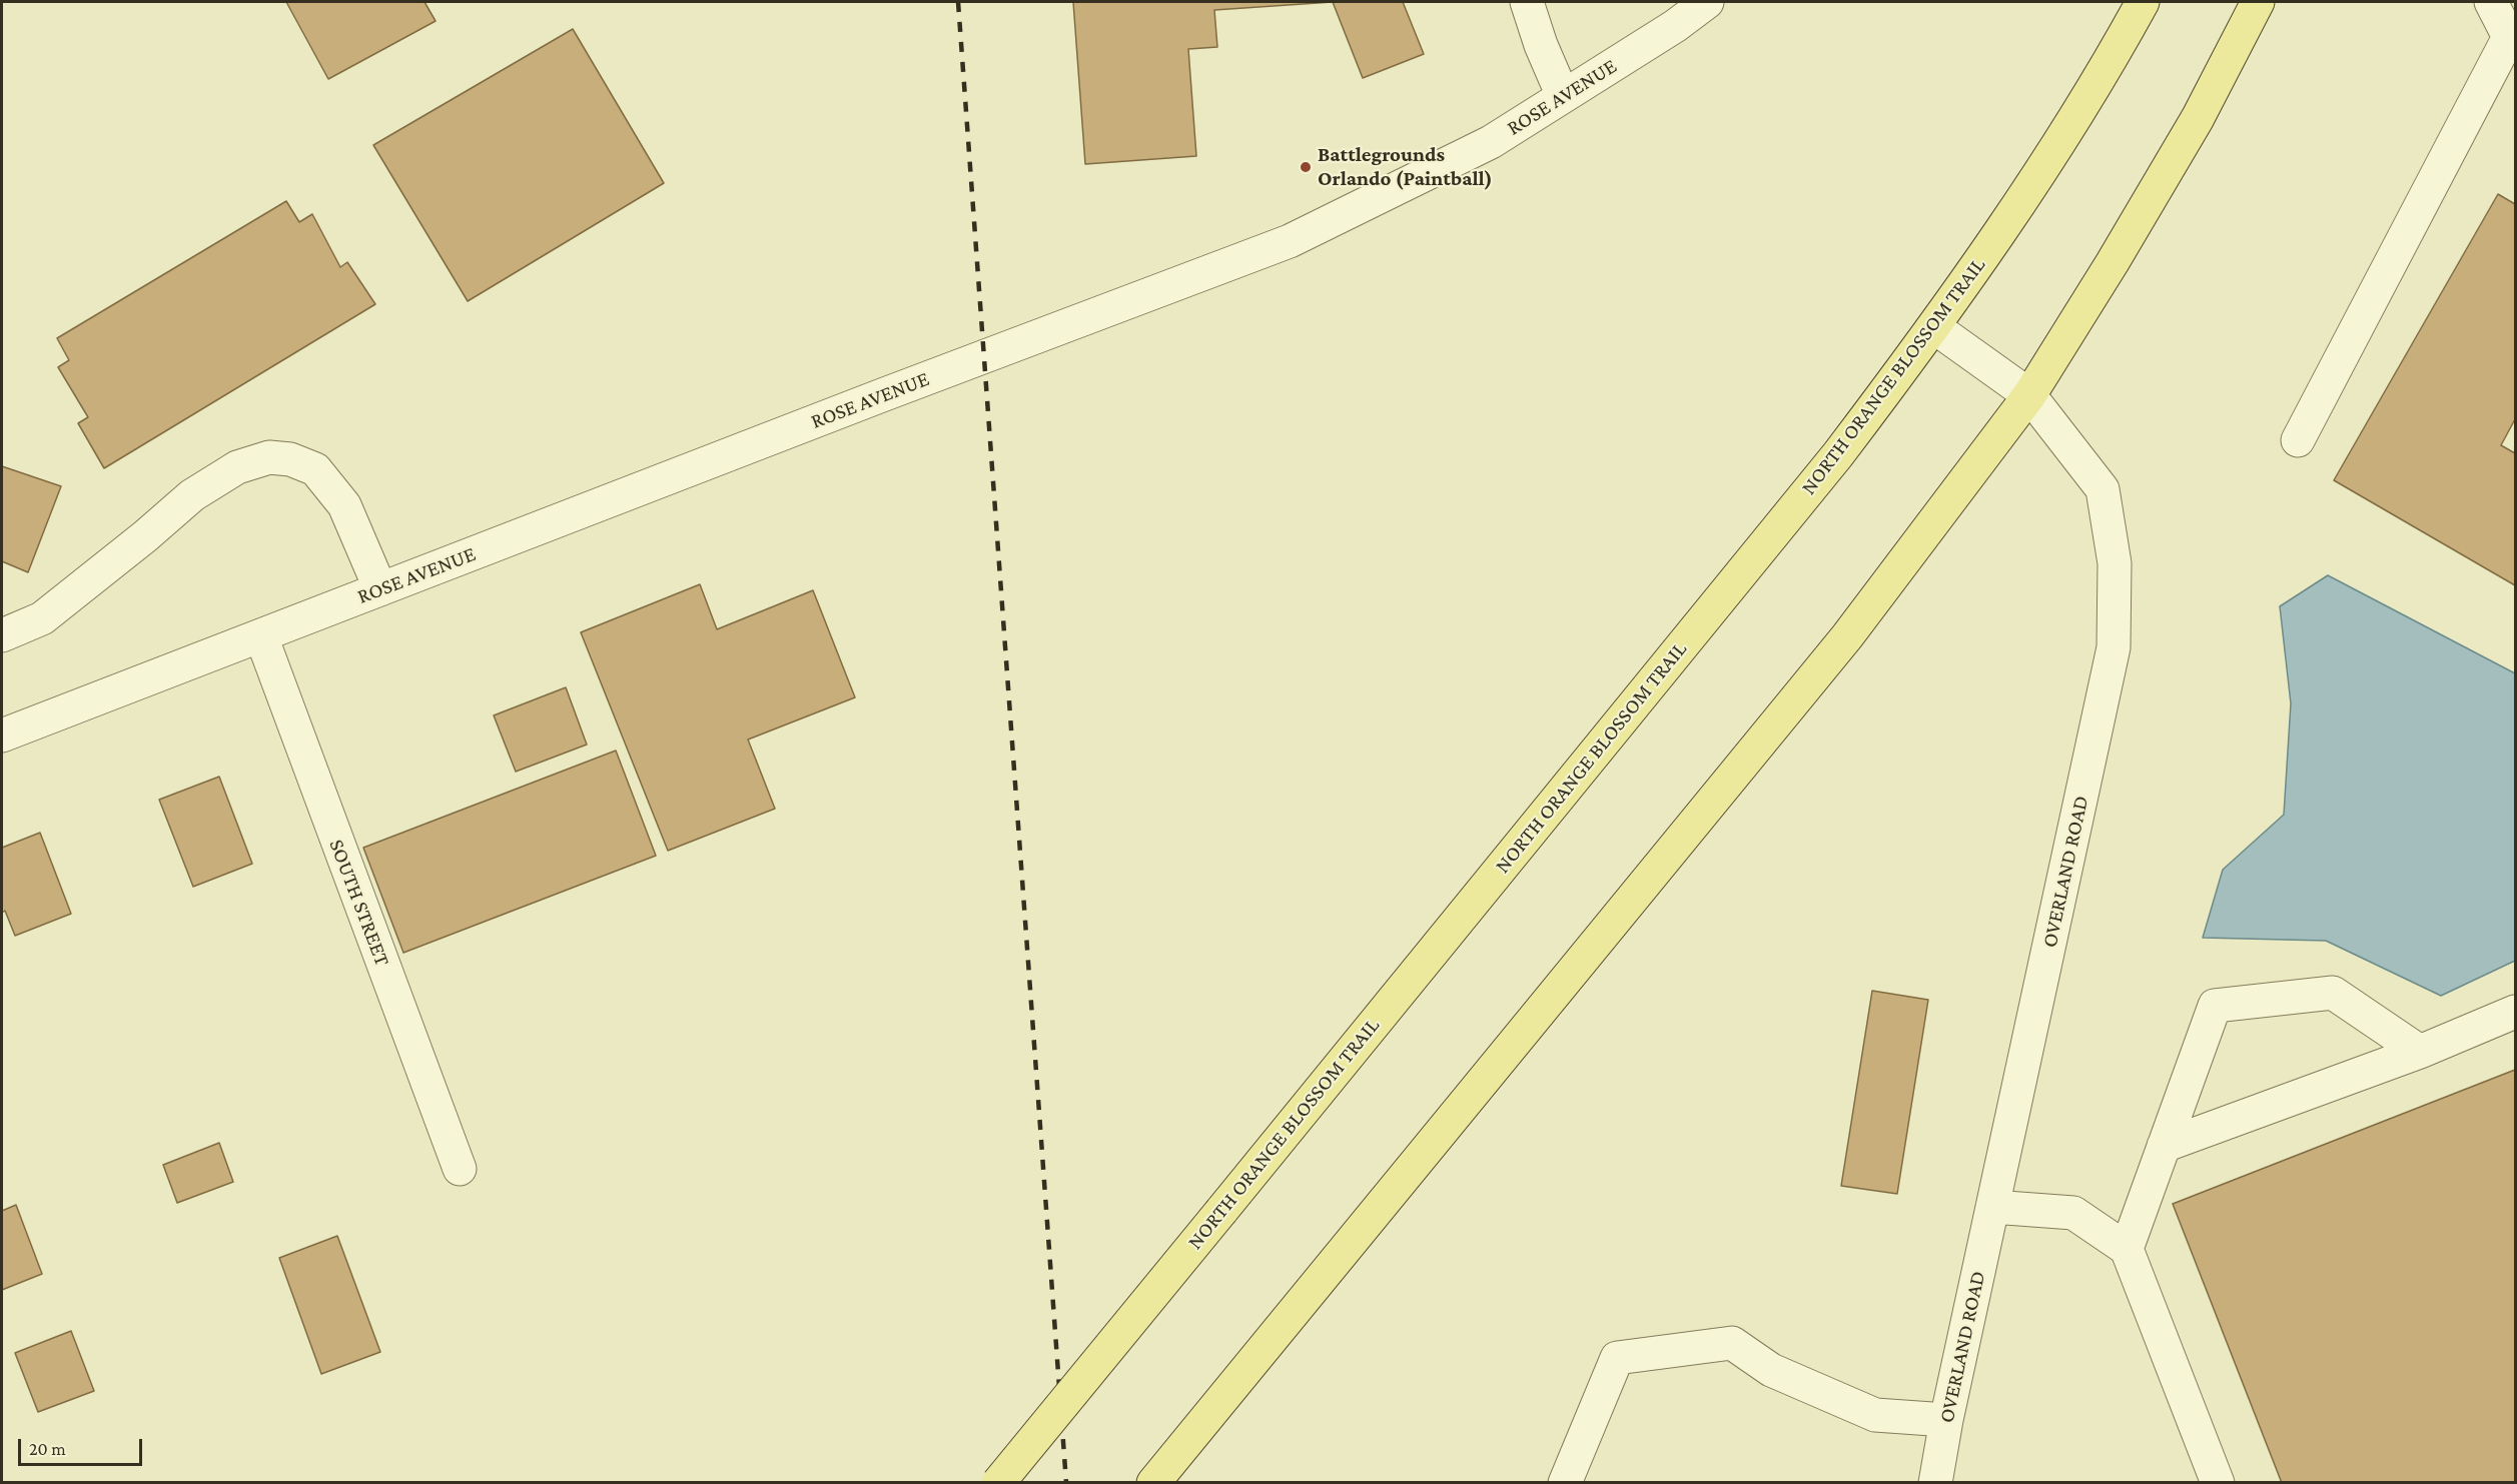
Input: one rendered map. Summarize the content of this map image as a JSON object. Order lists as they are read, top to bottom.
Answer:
{
  "streets": {
    "main road": ["NORTH ORANGE BLOSSOM TRAIL"],
    "street": ["ROSE AVENUE", "OVERLAND ROAD", "SOUTH STREET"]
  },
  "crossings": [
    ["ROSE AVENUE", "SOUTH STREET"],
    ["NORTH ORANGE BLOSSOM TRAIL", "OVERLAND ROAD"]
  ],
  "places": ["Battlegrounds Orlando (Paintball)"],
  "scale_bar": "20 m"
}
